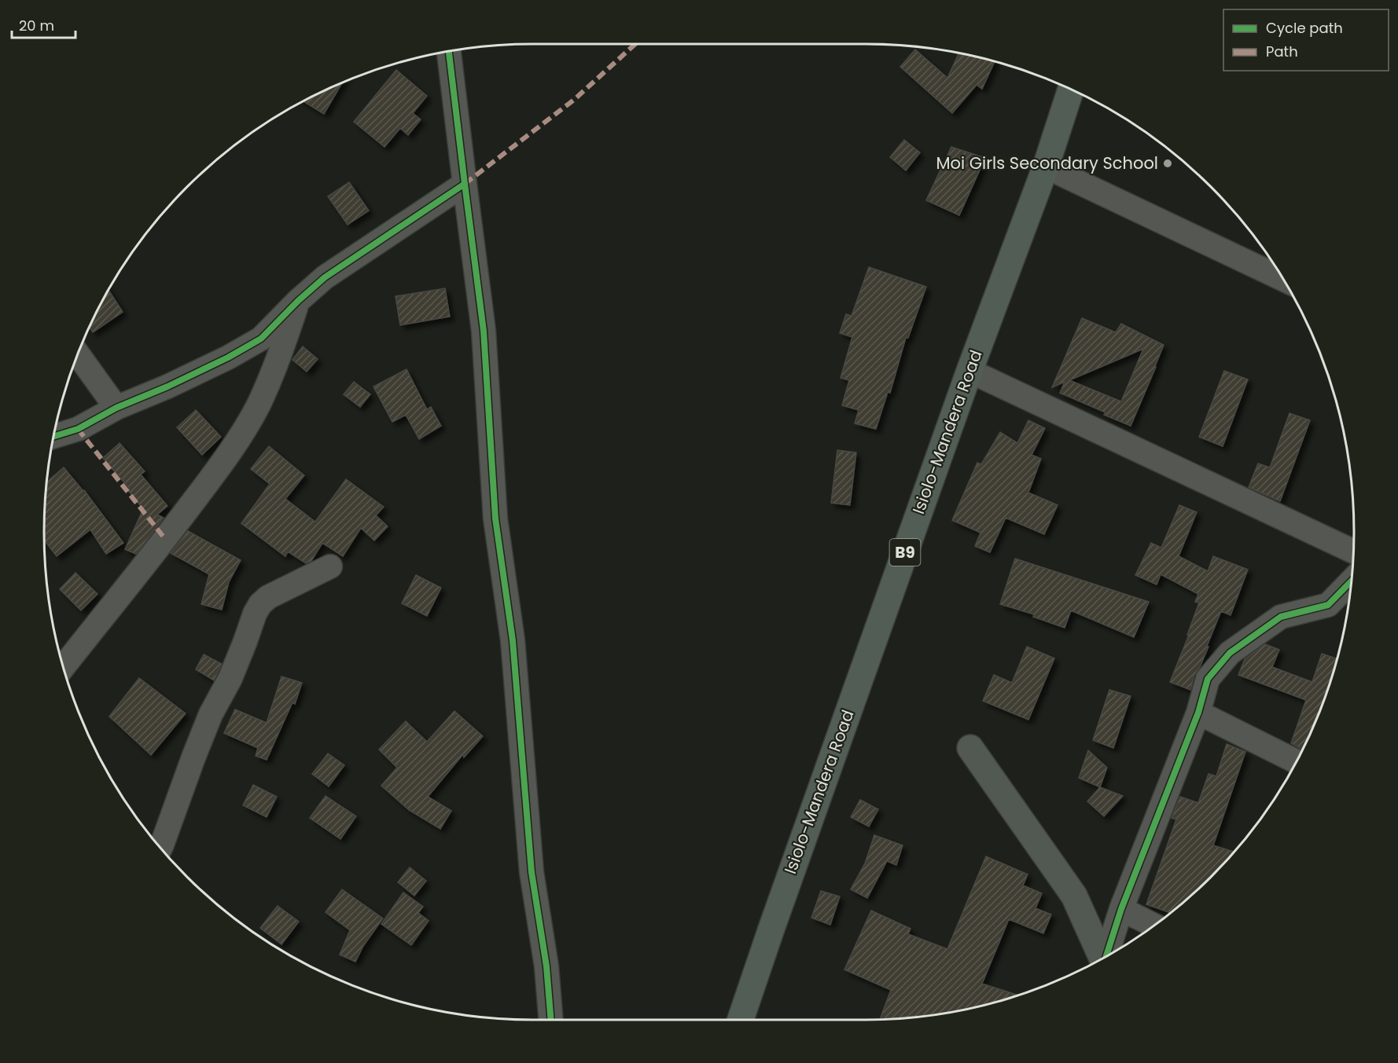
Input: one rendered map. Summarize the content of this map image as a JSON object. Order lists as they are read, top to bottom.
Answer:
{
  "streets": {
    "highway": ["Isiolo-Mandera Road", "B9"]
  },
  "places": ["Moi Girls Secondary School"],
  "legend": ["Cycle path", "Path"],
  "scale_bar": "20 m"
}
